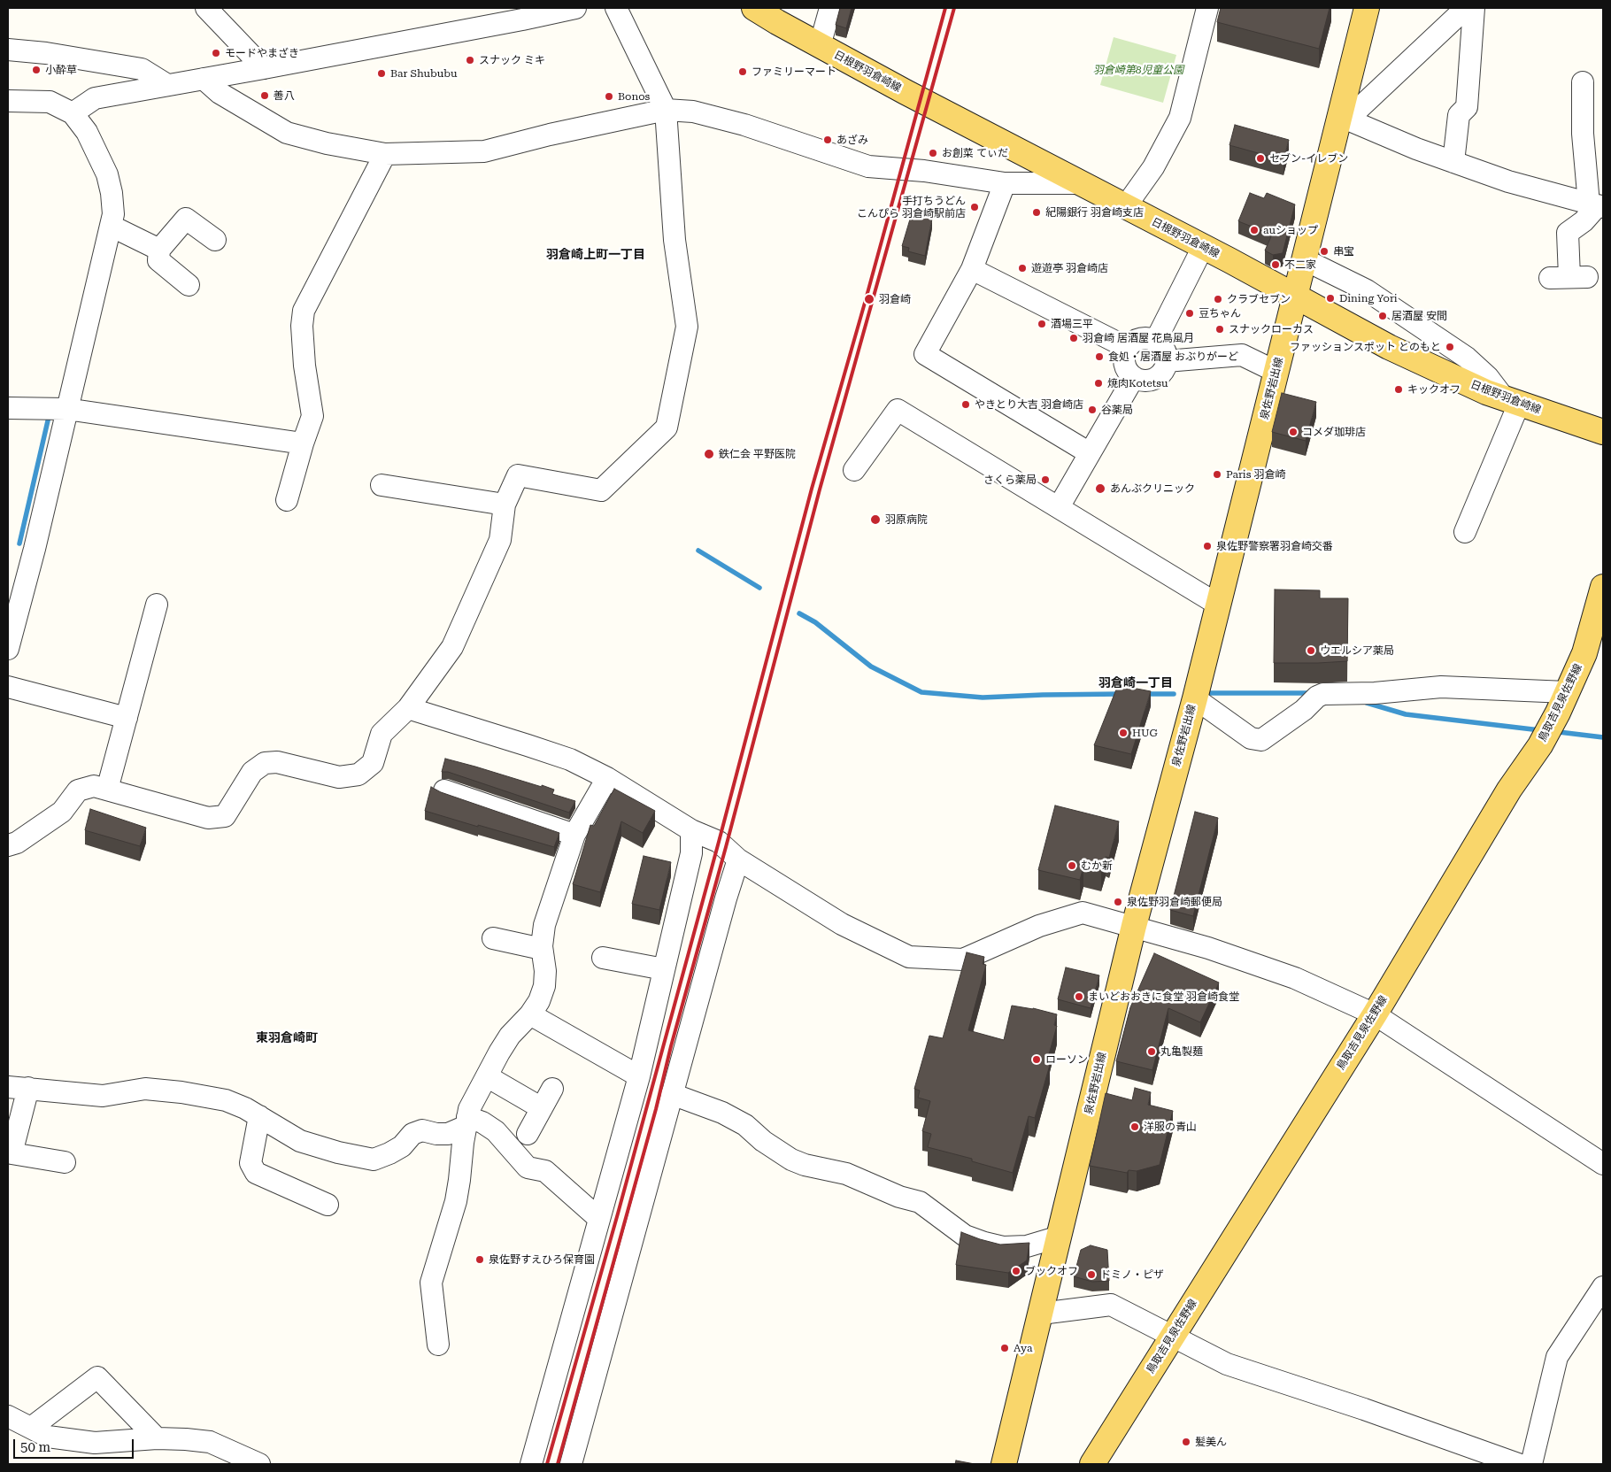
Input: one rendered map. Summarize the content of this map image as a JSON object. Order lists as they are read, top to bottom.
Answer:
{
  "streets": {
    "main road": ["日根野羽倉崎線", "泉佐野岩出線", "鳥取吉見泉佐野線"]
  },
  "crossings": [
    ["日根野羽倉崎線", "泉佐野岩出線"]
  ],
  "districts": ["羽倉崎上町一丁目", "羽倉崎一丁目", "東羽倉崎町"],
  "parks": ["羽倉崎第8児童公園"],
  "places": [
    "モードやまざき",
    "スナック ミキ",
    "小酔草",
    "ファミリーマート",
    "Bar Shububu",
    "善八",
    "Bonos",
    "あざみ",
    "お創菜 てぃだ",
    "セブン-イレブン",
    "手打ちうどん こんぴら 羽倉崎駅前店",
    "紀陽銀行 羽倉崎支店",
    "auショップ",
    "串宝",
    "不二家",
    "遊遊亭 羽倉崎店",
    "Dining Yori",
    "羽倉崎",
    "クラブセブン",
    "豆ちゃん",
    "居酒屋 安間",
    "酒場三平",
    "スナックローカス",
    "羽倉崎 居酒屋 花鳥風月",
    "ファッションスポット とのもと",
    "食処・居酒屋 おぶりがーど",
    "焼肉Kotetsu",
    "キックオフ",
    "やきとり大吉 羽倉崎店",
    "谷薬局",
    "コメダ珈琲店",
    "鉄仁会 平野医院",
    "Paris 羽倉崎",
    "さくら薬局",
    "あんぶクリニック",
    "羽原病院",
    "泉佐野警察署羽倉崎交番",
    "ウエルシア薬局",
    "HUG",
    "むか新",
    "泉佐野羽倉崎郵便局",
    "まいどおおきに食堂 羽倉崎食堂",
    "丸亀製麺",
    "ローソン",
    "洋服の青山",
    "泉佐野すえひろ保育園",
    "ブックオフ",
    "ドミノ・ピザ",
    "Aya",
    "髪美ん"
  ],
  "scale_bar": "50 m"
}
